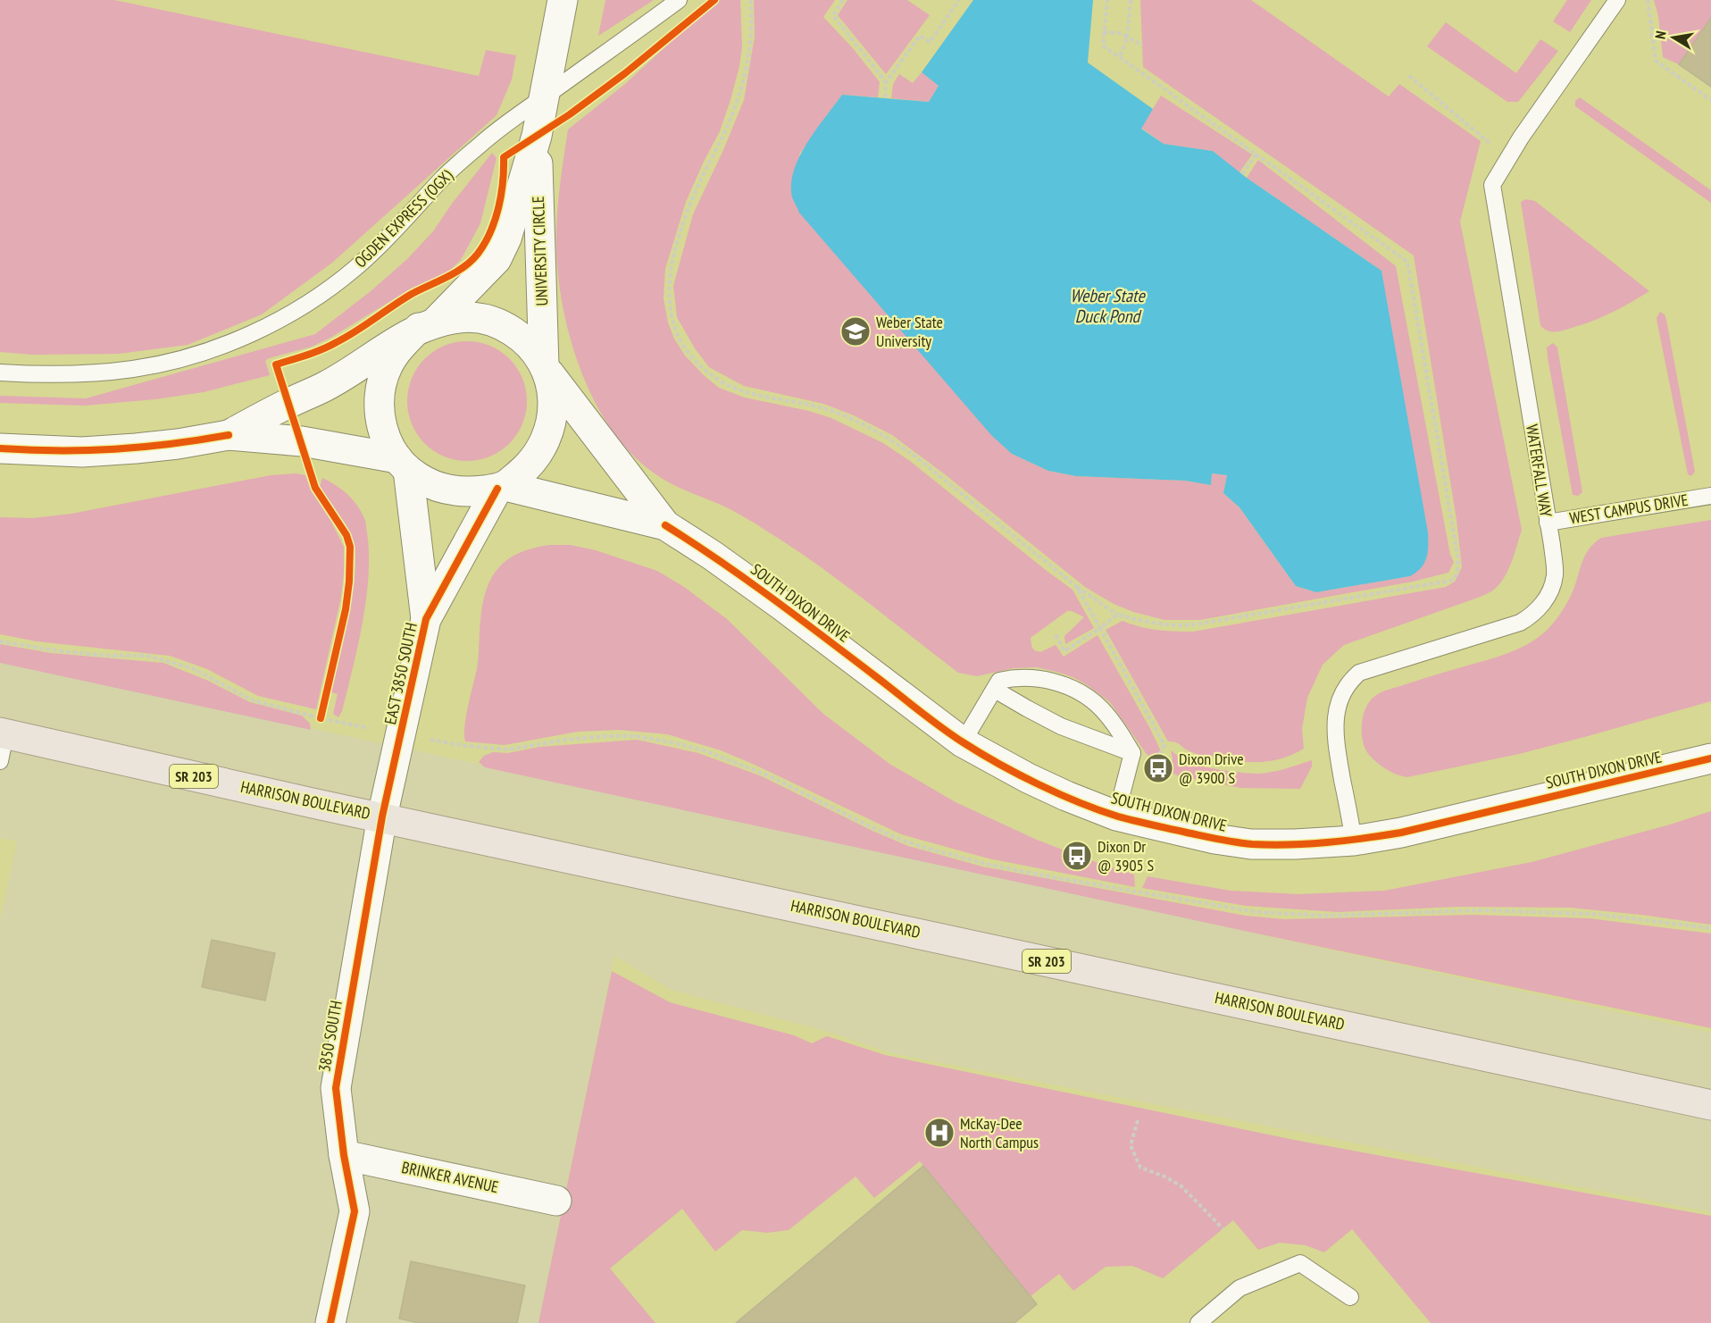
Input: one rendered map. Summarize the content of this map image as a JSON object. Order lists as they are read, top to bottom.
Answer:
{
  "streets": {
    "main road": ["SR 203", "HARRISON BOULEVARD"],
    "street": [
      "UNIVERSITY CIRCLE",
      "SOUTH DIXON DRIVE",
      "EAST 3850 SOUTH",
      "3850 SOUTH",
      "BRINKER AVENUE"
    ],
    "lane": ["OGDEN EXPRESS (OGX)", "WATERFALL WAY", "WEST CAMPUS DRIVE"]
  },
  "crossings": [
    ["OGDEN EXPRESS (OGX)", "UNIVERSITY CIRCLE"],
    ["UNIVERSITY CIRCLE", "SOUTH DIXON DRIVE"],
    ["UNIVERSITY CIRCLE", "EAST 3850 SOUTH"],
    ["WATERFALL WAY", "WEST CAMPUS DRIVE"],
    ["WATERFALL WAY", "SOUTH DIXON DRIVE"],
    ["SOUTH DIXON DRIVE", "EAST 3850 SOUTH"],
    ["EAST 3850 SOUTH", "HARRISON BOULEVARD"],
    ["EAST 3850 SOUTH", "3850 SOUTH"],
    ["HARRISON BOULEVARD", "3850 SOUTH"],
    ["3850 SOUTH", "BRINKER AVENUE"]
  ],
  "water": ["Weber State Duck Pond"],
  "places": {
    "school or university": ["Weber State University"],
    "bus stop": ["Dixon Drive @ 3900 S", "Dixon Dr @ 3905 S"],
    "hospital": ["McKay-Dee North Campus"]
  },
  "north": "left"
}
